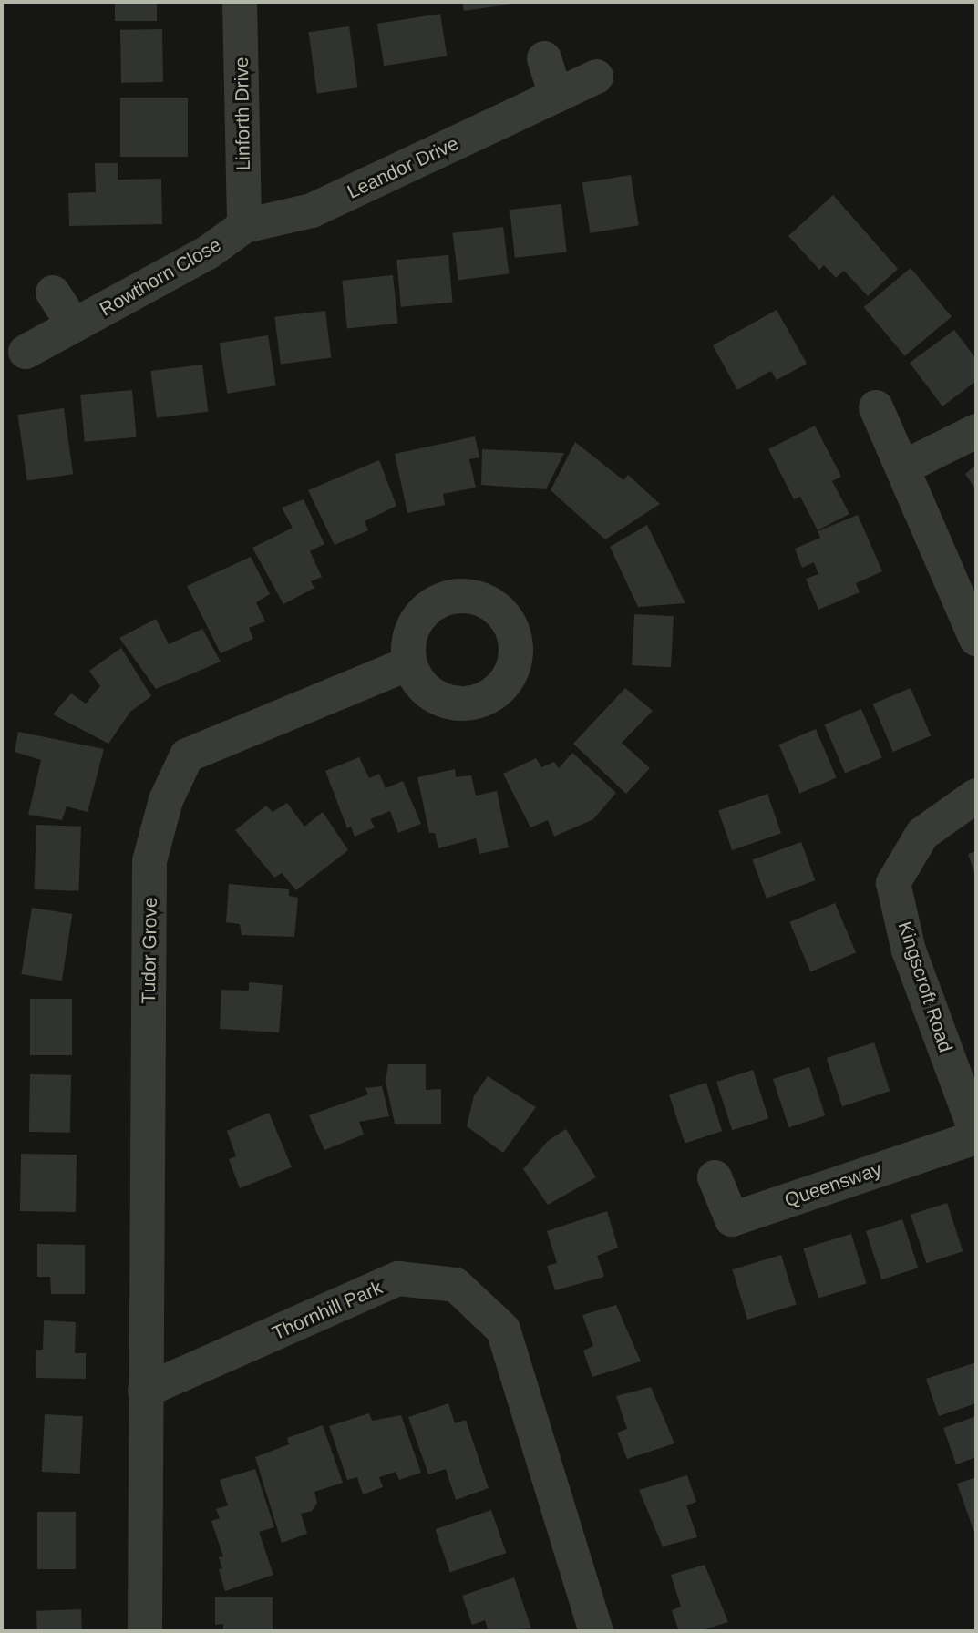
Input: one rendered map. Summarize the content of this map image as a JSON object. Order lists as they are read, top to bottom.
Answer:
{
  "streets": {
    "street": [
      "Linforth Drive",
      "Leandor Drive",
      "Rowthorn Close",
      "Tudor Grove",
      "Kingscroft Road",
      "Queensway",
      "Thornhill Park"
    ]
  },
  "crossings": [
    ["Linforth Drive", "Leandor Drive"],
    ["Linforth Drive", "Rowthorn Close"],
    ["Leandor Drive", "Rowthorn Close"],
    ["Tudor Grove", "Thornhill Park"],
    ["Kingscroft Road", "Queensway"]
  ]
}
